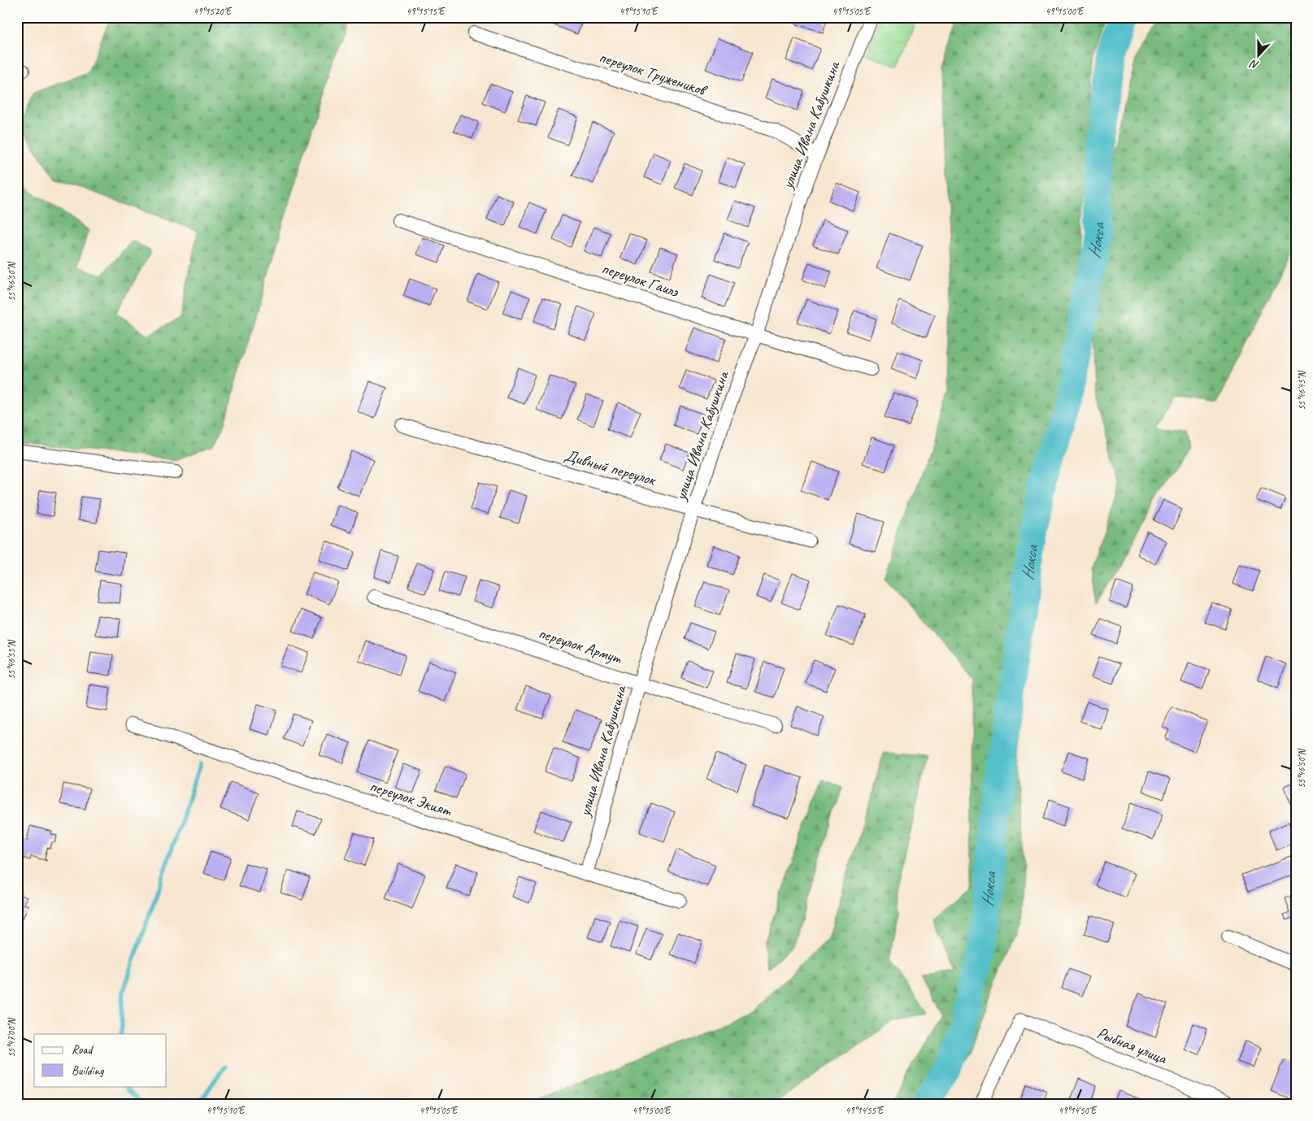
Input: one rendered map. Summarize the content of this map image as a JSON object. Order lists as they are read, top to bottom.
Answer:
{
  "streets": {
    "street": [
      "переулок Тружеников",
      "улица Ивана Кабушкина",
      "переулок Гаилэ",
      "Дивный переулок",
      "переулок Армут",
      "переулок Экият",
      "Рыбная улица"
    ]
  },
  "crossings": [
    ["переулок Тружеников", "улица Ивана Кабушкина"],
    ["улица Ивана Кабушкина", "переулок Гаилэ"],
    ["улица Ивана Кабушкина", "Дивный переулок"],
    ["улица Ивана Кабушкина", "переулок Армут"],
    ["улица Ивана Кабушкина", "переулок Экият"]
  ],
  "water": ["Нокса"],
  "legend": ["Road", "Building"],
  "north": "bottom",
  "coordinates": [
    "49°15'20\"E",
    "49°15'15\"E",
    "49°15'10\"E",
    "49°15'05\"E",
    "49°15'00\"E",
    "55°46'50\"N",
    "55°46'45\"N",
    "55°46'55\"N",
    "55°47'00\"N",
    "49°14'55\"E",
    "49°14'50\"E"
  ]
}
